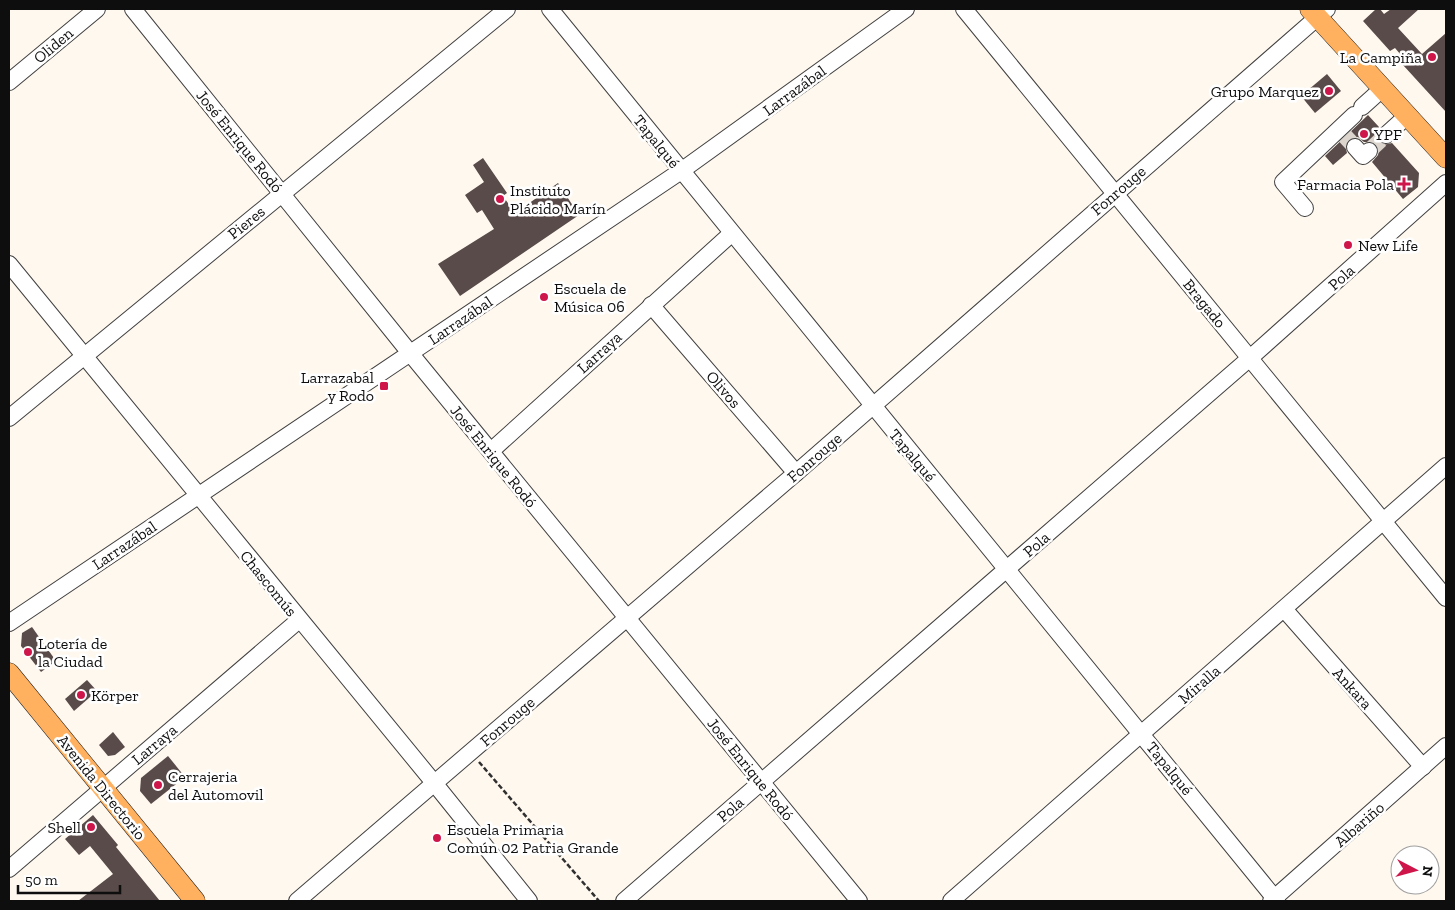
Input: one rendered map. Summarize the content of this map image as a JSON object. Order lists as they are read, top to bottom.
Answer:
{
  "streets": {
    "main road": ["Avenida Directorio"],
    "street": [
      "Oliden",
      "Larrazábal",
      "José Enrique Rodó",
      "Tapalqué",
      "Fonrouge",
      "Pieres",
      "Pola",
      "Bragado",
      "Larraya",
      "Olivos",
      "Chascomús",
      "Miralla",
      "Ankara",
      "Albariño"
    ]
  },
  "crossings": [
    ["Larrazábal", "José Enrique Rodó"],
    ["Larrazábal", "Tapalqué"],
    ["Larrazábal", "Chascomús"],
    ["José Enrique Rodó", "Fonrouge"],
    ["José Enrique Rodó", "Pieres"],
    ["José Enrique Rodó", "Pola"],
    ["José Enrique Rodó", "Larraya"],
    ["Tapalqué", "Fonrouge"],
    ["Tapalqué", "Pola"],
    ["Tapalqué", "Larraya"],
    ["Tapalqué", "Miralla"],
    ["Tapalqué", "Albariño"],
    ["Fonrouge", "Bragado"],
    ["Fonrouge", "Olivos"],
    ["Fonrouge", "Chascomús"],
    ["Pieres", "Chascomús"],
    ["Pola", "Bragado"],
    ["Bragado", "Miralla"],
    ["Larraya", "Olivos"],
    ["Larraya", "Chascomús"],
    ["Larraya", "Avenida Directorio"],
    ["Miralla", "Ankara"],
    ["Ankara", "Albariño"]
  ],
  "places": {
    "other": [
      "La Campiña",
      "Grupo Marquez",
      "YPF",
      "Instituto Plácido Marín",
      "New Life",
      "Escuela de Música 06",
      "Lotería de la Ciudad",
      "Körper",
      "Cerrajeria del Automovil",
      "Shell",
      "Escuela Primaria Común 02 Patria Grande"
    ],
    "health": ["Farmacia Pola"],
    "transit": ["Larrazabal y Rodo"]
  },
  "scale_bar": "50 m",
  "north": "right"
}
